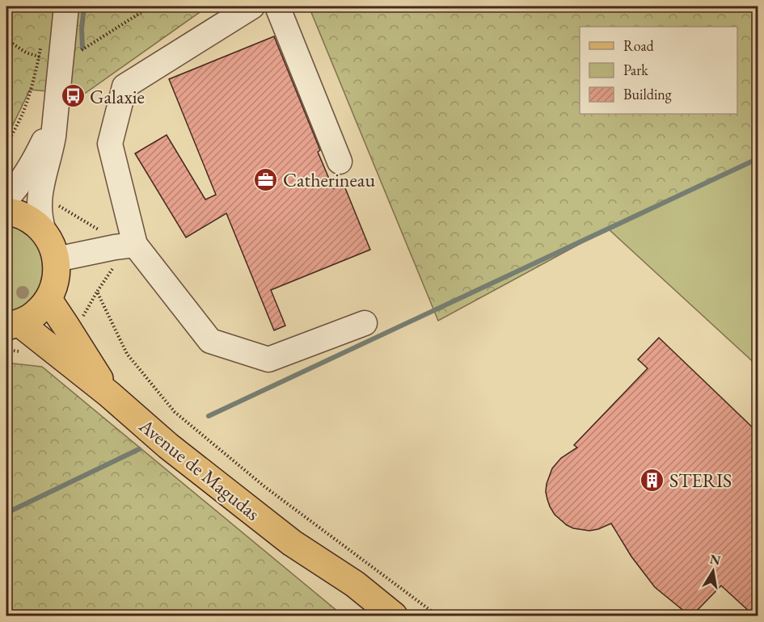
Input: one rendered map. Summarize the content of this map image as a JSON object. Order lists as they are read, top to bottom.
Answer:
{
  "streets": {
    "main road": ["Avenue de Magudas"]
  },
  "places": {
    "bus stop": ["Galaxie"],
    "office": ["Catherineau"],
    "building": ["STERIS"]
  },
  "legend": ["Road", "Park", "Building"],
  "north": "top"
}
